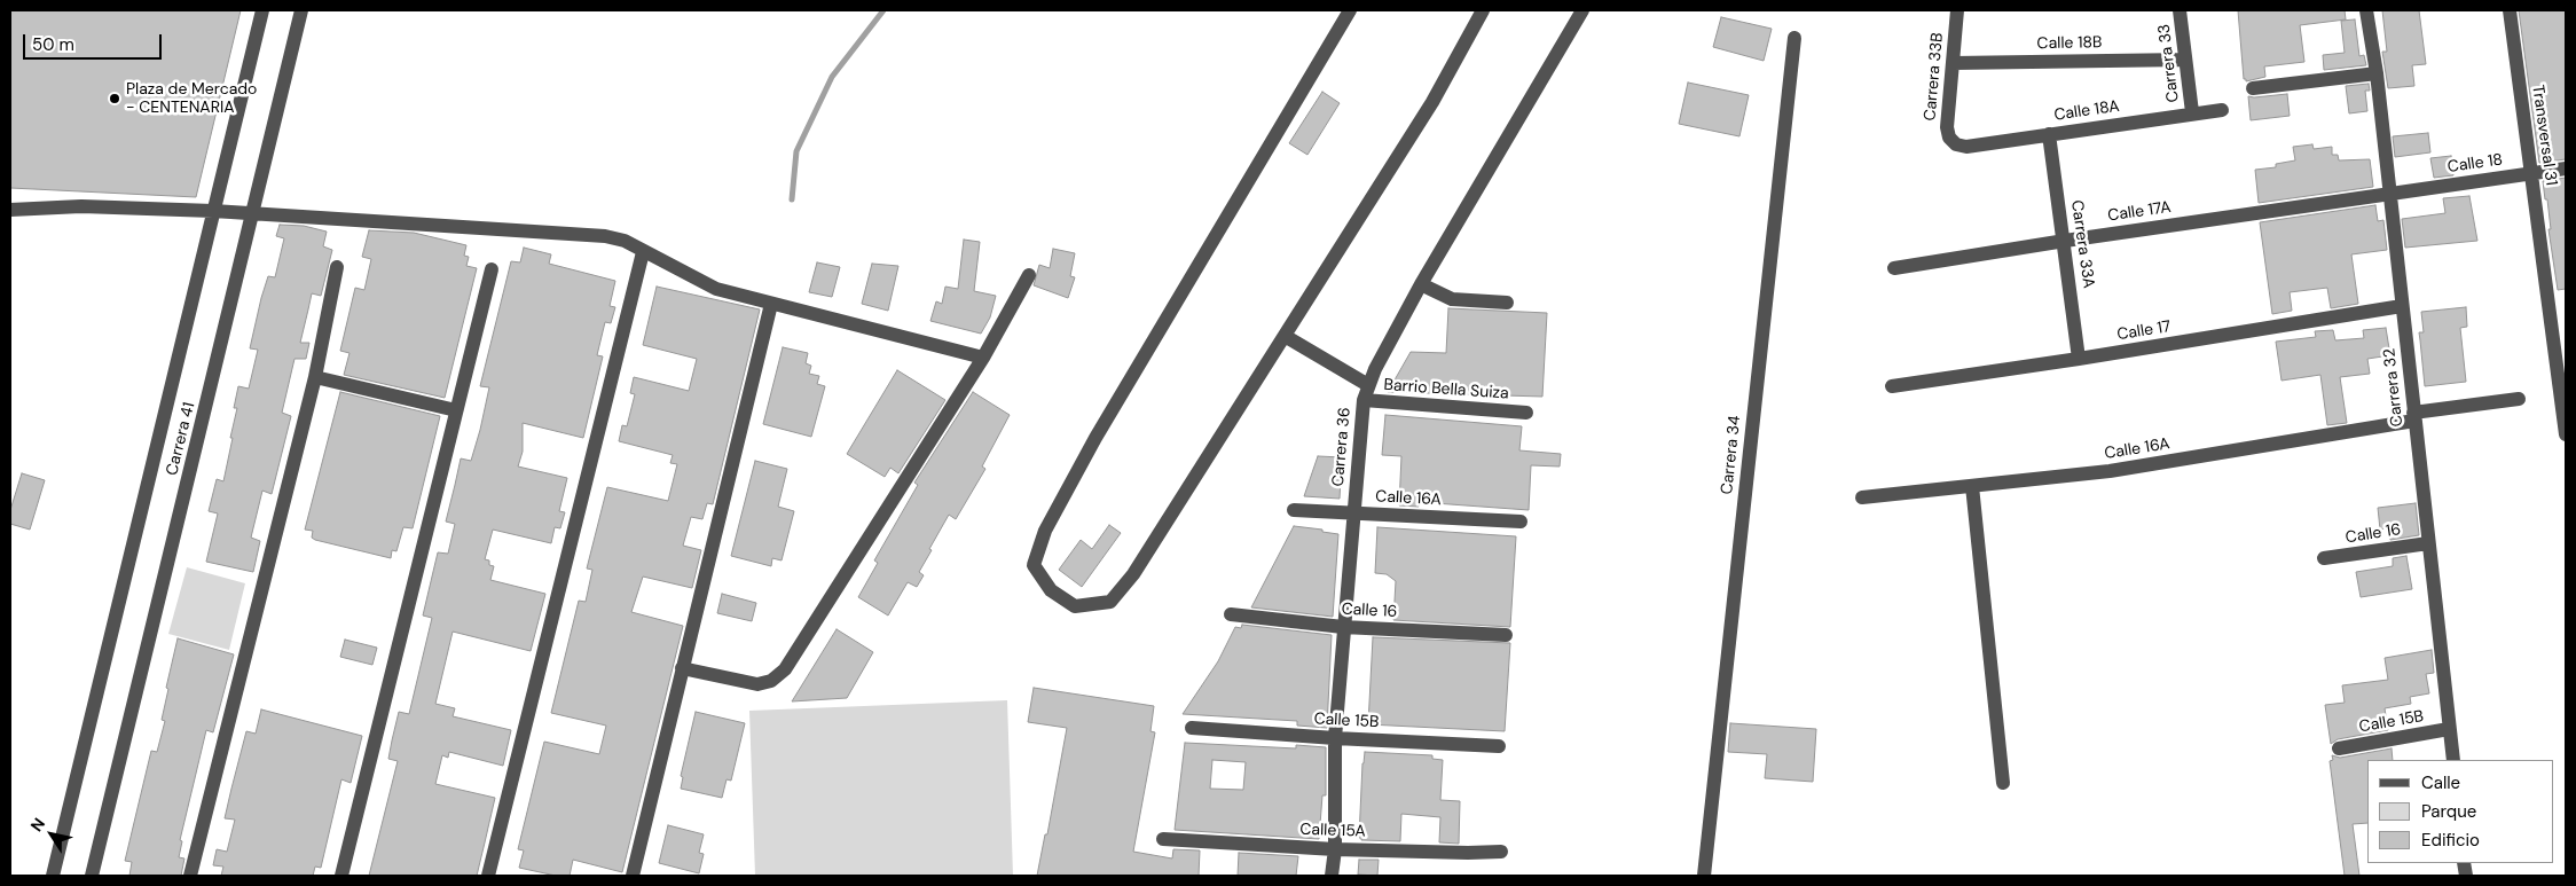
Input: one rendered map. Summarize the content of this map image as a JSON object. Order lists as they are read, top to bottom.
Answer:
{
  "streets": {
    "street": [
      "Calle 18B",
      "Carrera 33",
      "Carrera 33B",
      "Calle 18A",
      "Transversal 31",
      "Calle 18",
      "Calle 17A",
      "Carrera 33A",
      "Calle 17",
      "Carrera 32",
      "Barrio Bella Suiza",
      "Carrera 41",
      "Carrera 36",
      "Calle 16A",
      "Carrera 34",
      "Calle 16",
      "Calle 15B",
      "Calle 15A"
    ]
  },
  "crossings": [
    ["Calle 18B", "Carrera 33"],
    ["Calle 18B", "Carrera 33B"],
    ["Carrera 33", "Calle 18A"],
    ["Carrera 33B", "Calle 18A"],
    ["Calle 18A", "Carrera 33A"],
    ["Transversal 31", "Calle 18"],
    ["Calle 18", "Calle 17A"],
    ["Calle 18", "Carrera 32"],
    ["Calle 17A", "Carrera 33A"],
    ["Calle 17A", "Carrera 32"],
    ["Carrera 33A", "Calle 17"],
    ["Calle 17", "Carrera 32"],
    ["Carrera 32", "Calle 16A"],
    ["Carrera 32", "Calle 16"],
    ["Carrera 32", "Calle 15B"],
    ["Barrio Bella Suiza", "Carrera 36"],
    ["Carrera 36", "Calle 16A"],
    ["Carrera 36", "Calle 16"],
    ["Carrera 36", "Calle 15B"],
    ["Carrera 36", "Calle 15A"]
  ],
  "places": ["Plaza de Mercado - CENTENARIA"],
  "legend": ["Calle", "Parque", "Edificio"],
  "scale_bar": "50 m",
  "north": "top left"
}
